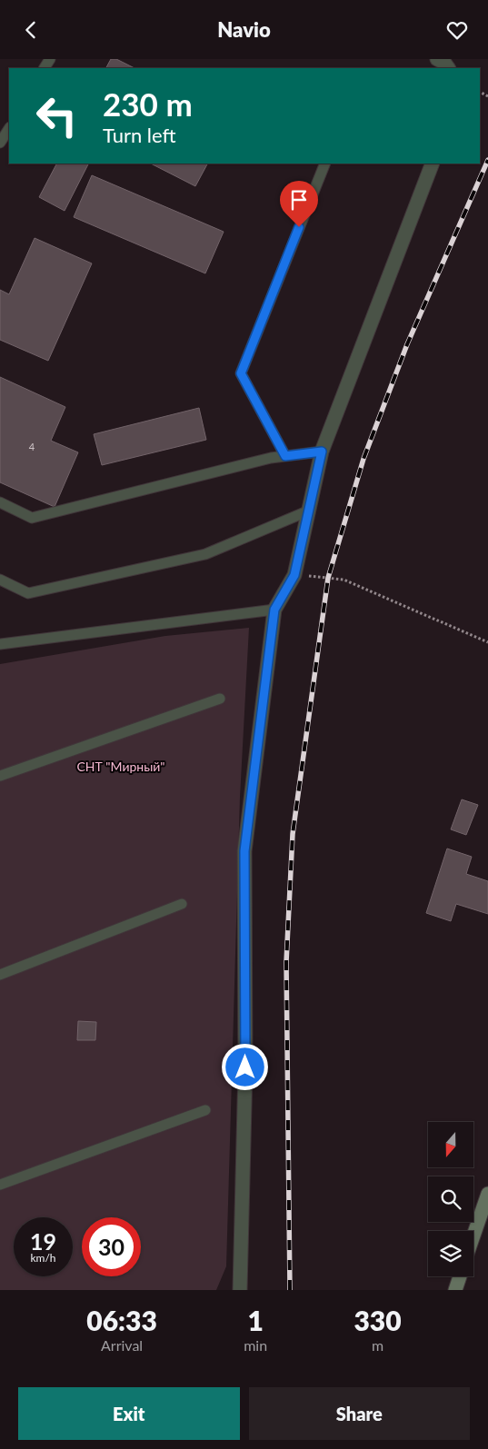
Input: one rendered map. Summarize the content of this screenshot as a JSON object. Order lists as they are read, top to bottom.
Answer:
{
  "parks": ["СНТ \"Мирный\""],
  "house_numbers": ["4"],
  "north": "bottom",
  "page": {
    "header": "Navio",
    "turn": ["230 m", "Turn left"],
    "speed": "19 km/h",
    "limit": "30",
    "eta": [
      "06:33",
      "Arrival",
      "1",
      "min",
      "330",
      "m"
    ],
    "buttons": ["Exit", "Share"]
  }
}
